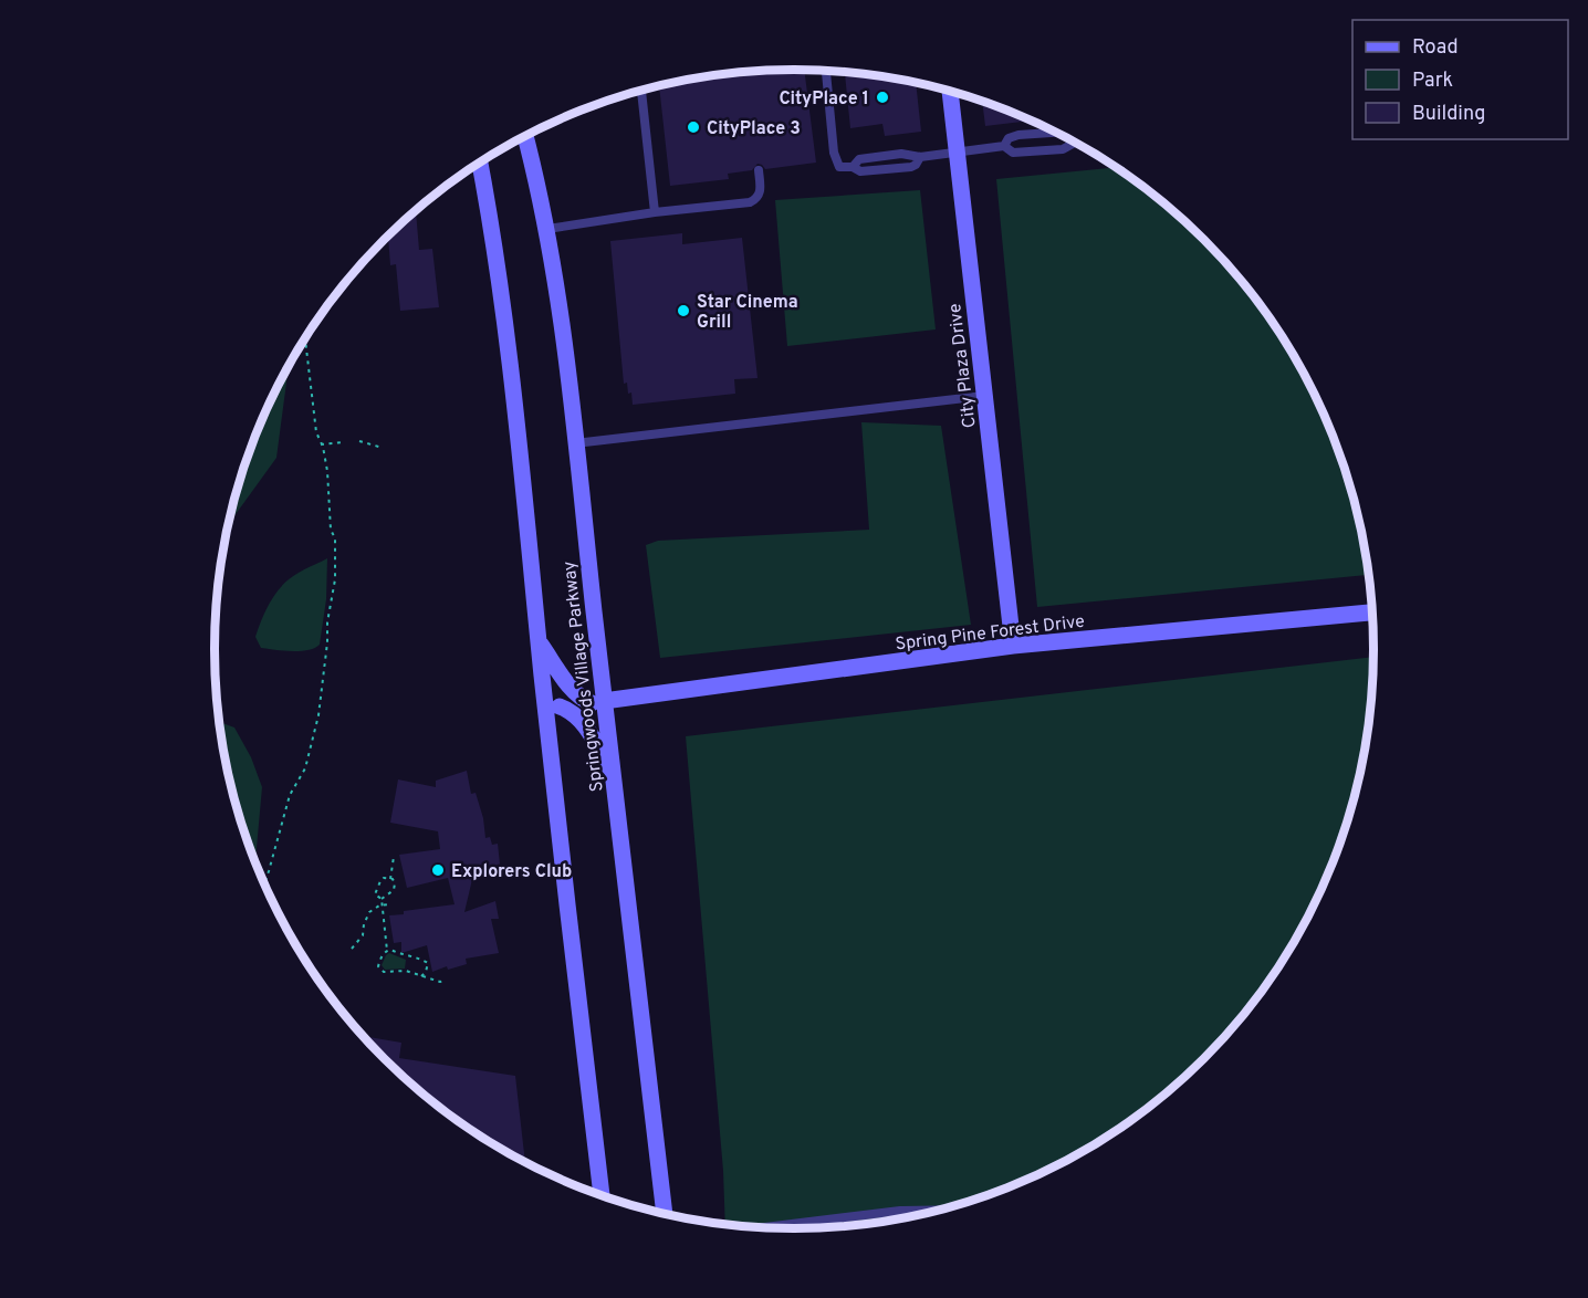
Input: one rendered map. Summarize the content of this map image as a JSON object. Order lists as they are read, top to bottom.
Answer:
{
  "streets": {
    "main road": ["City Plaza Drive", "Spring Pine Forest Drive", "Springwoods Village Parkway"]
  },
  "crossings": [
    ["City Plaza Drive", "Spring Pine Forest Drive"],
    ["Spring Pine Forest Drive", "Springwoods Village Parkway"]
  ],
  "places": [
    "CityPlace 1",
    "CityPlace 3",
    "Star Cinema Grill",
    "Explorers Club"
  ],
  "legend": ["Road", "Park", "Building"]
}
